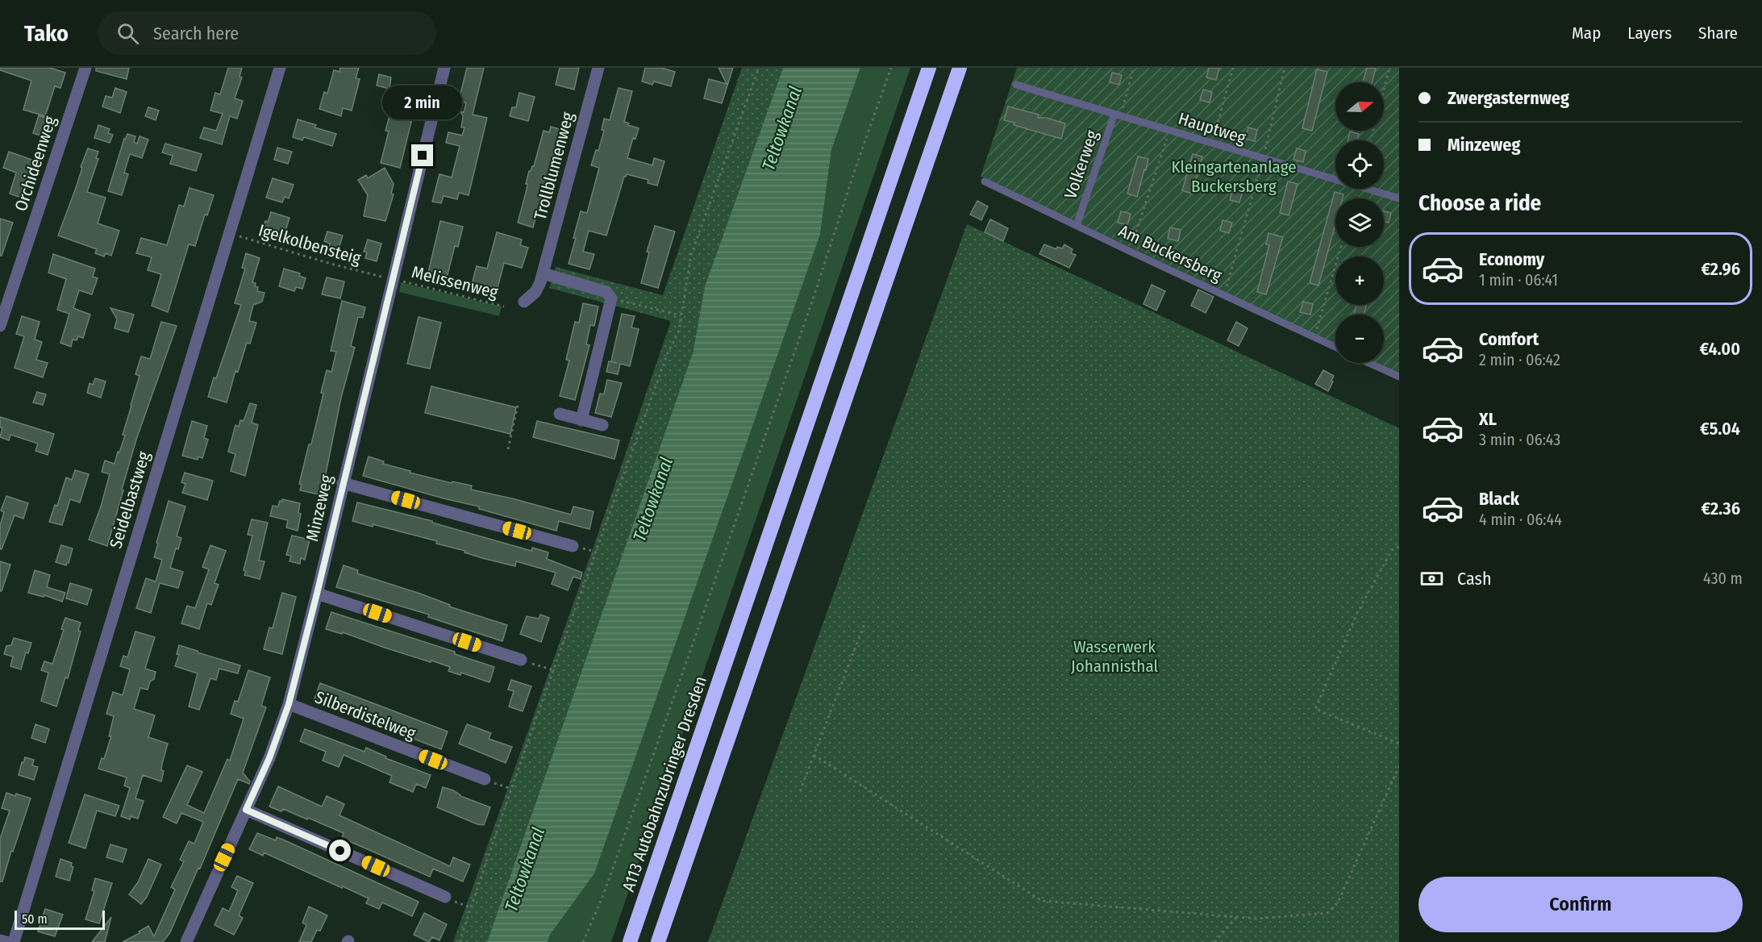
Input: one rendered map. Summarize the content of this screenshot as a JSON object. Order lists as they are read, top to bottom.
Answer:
{
  "streets": {
    "highway": ["A113 Autobahnzubringer Dresden"],
    "street": [
      "Orchideenweg",
      "Trollblumenweg",
      "Seidelbastweg",
      "Minzeweg",
      "Silberdistelweg"
    ],
    "lane": ["Hauptweg", "Volkerweg", "Am Buckersberg"],
    "path": ["Igelkolbensteig", "Melissenweg"]
  },
  "crossings": [
    ["Hauptweg", "Volkerweg"],
    ["Volkerweg", "Am Buckersberg"],
    ["Igelkolbensteig", "Seidelbastweg"],
    ["Minzeweg", "Silberdistelweg"]
  ],
  "water": ["Teltowkanal"],
  "parks": ["Kleingartenanlage Buckersberg", "Wasserwerk Johannisthal"],
  "scale_bar": "50 m",
  "north": "right",
  "page": {
    "header": "Tako",
    "search": "Search here",
    "nav": ["Map", "Layers", "Share"],
    "banner": ["Zwergasternweg", "Minzeweg"],
    "map_buttons": ["+", "−"],
    "bubble": "2 min",
    "heading": "Choose a ride",
    "list": [
      {
        "name": "Economy",
        "note": "1 min · 06:41",
        "value": "€2.96"
      },
      {
        "name": "Comfort",
        "note": "2 min · 06:42",
        "value": "€4.00"
      },
      {
        "name": "XL",
        "note": "3 min · 06:43",
        "value": "€5.04"
      },
      {
        "name": "Black",
        "note": "4 min · 06:44",
        "value": "€2.36"
      }
    ],
    "pay": ["Cash", "430 m"],
    "buttons": "Confirm",
    "scale": "50 m"
  }
}
